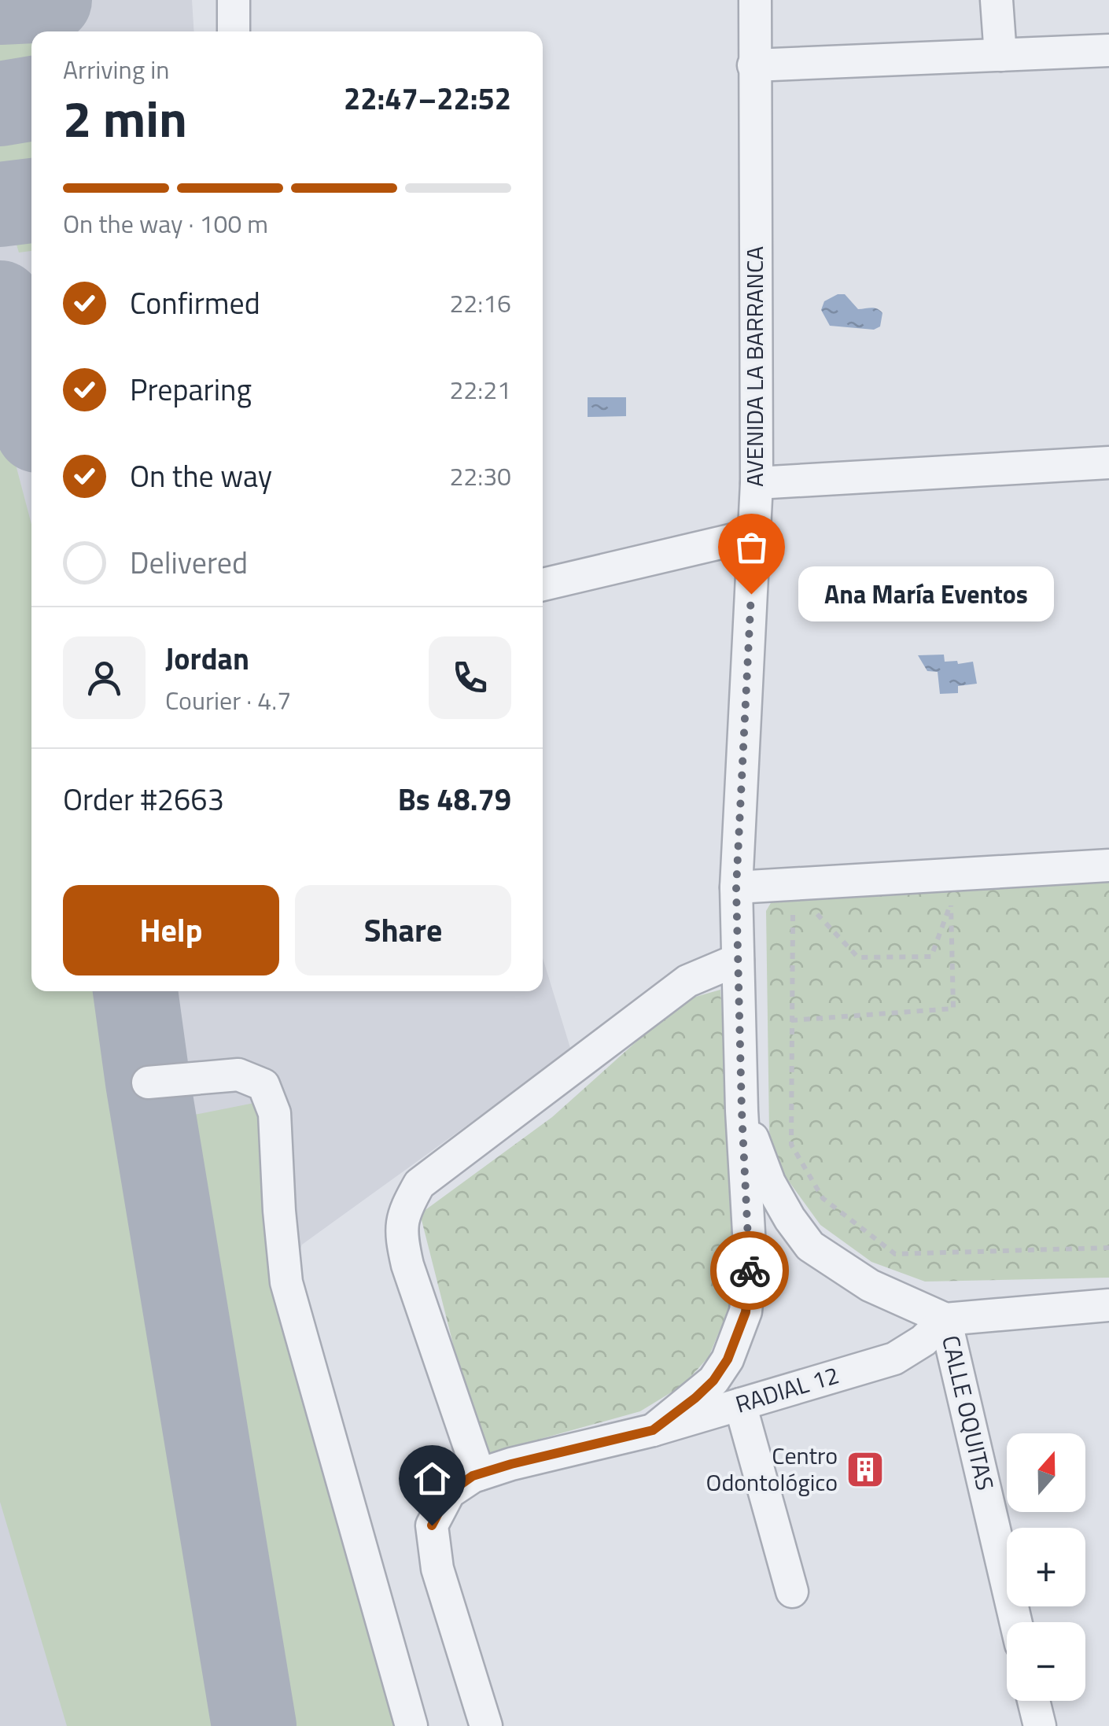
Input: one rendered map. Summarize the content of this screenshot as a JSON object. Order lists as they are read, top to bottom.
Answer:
{
  "streets": {
    "street": ["AVENIDA LA BARRANCA", "RADIAL 12", "CALLE OQUITAS"]
  },
  "crossings": [
    ["AVENIDA LA BARRANCA", "RADIAL 12"],
    ["AVENIDA LA BARRANCA", "CALLE OQUITAS"],
    ["RADIAL 12", "CALLE OQUITAS"]
  ],
  "places": {
    "other": ["Ana María Eventos"],
    "building": ["Centro Odontológico"]
  },
  "north": "top",
  "page": {
    "heading": ["2 min", "Arriving in", "22:47–22:52"],
    "panel": [
      "Jordan",
      "Courier · 4.7",
      "Order #2663",
      "Bs 48.79"
    ],
    "bar": "On the way · 100 m",
    "list": [
      ["Confirmed", "22:16"],
      ["Preparing", "22:21"],
      ["On the way", "22:30"],
      "Delivered"
    ],
    "bubble": "Ana María Eventos",
    "buttons": ["Help", "Share"],
    "map_buttons": ["+", "−"]
  }
}
